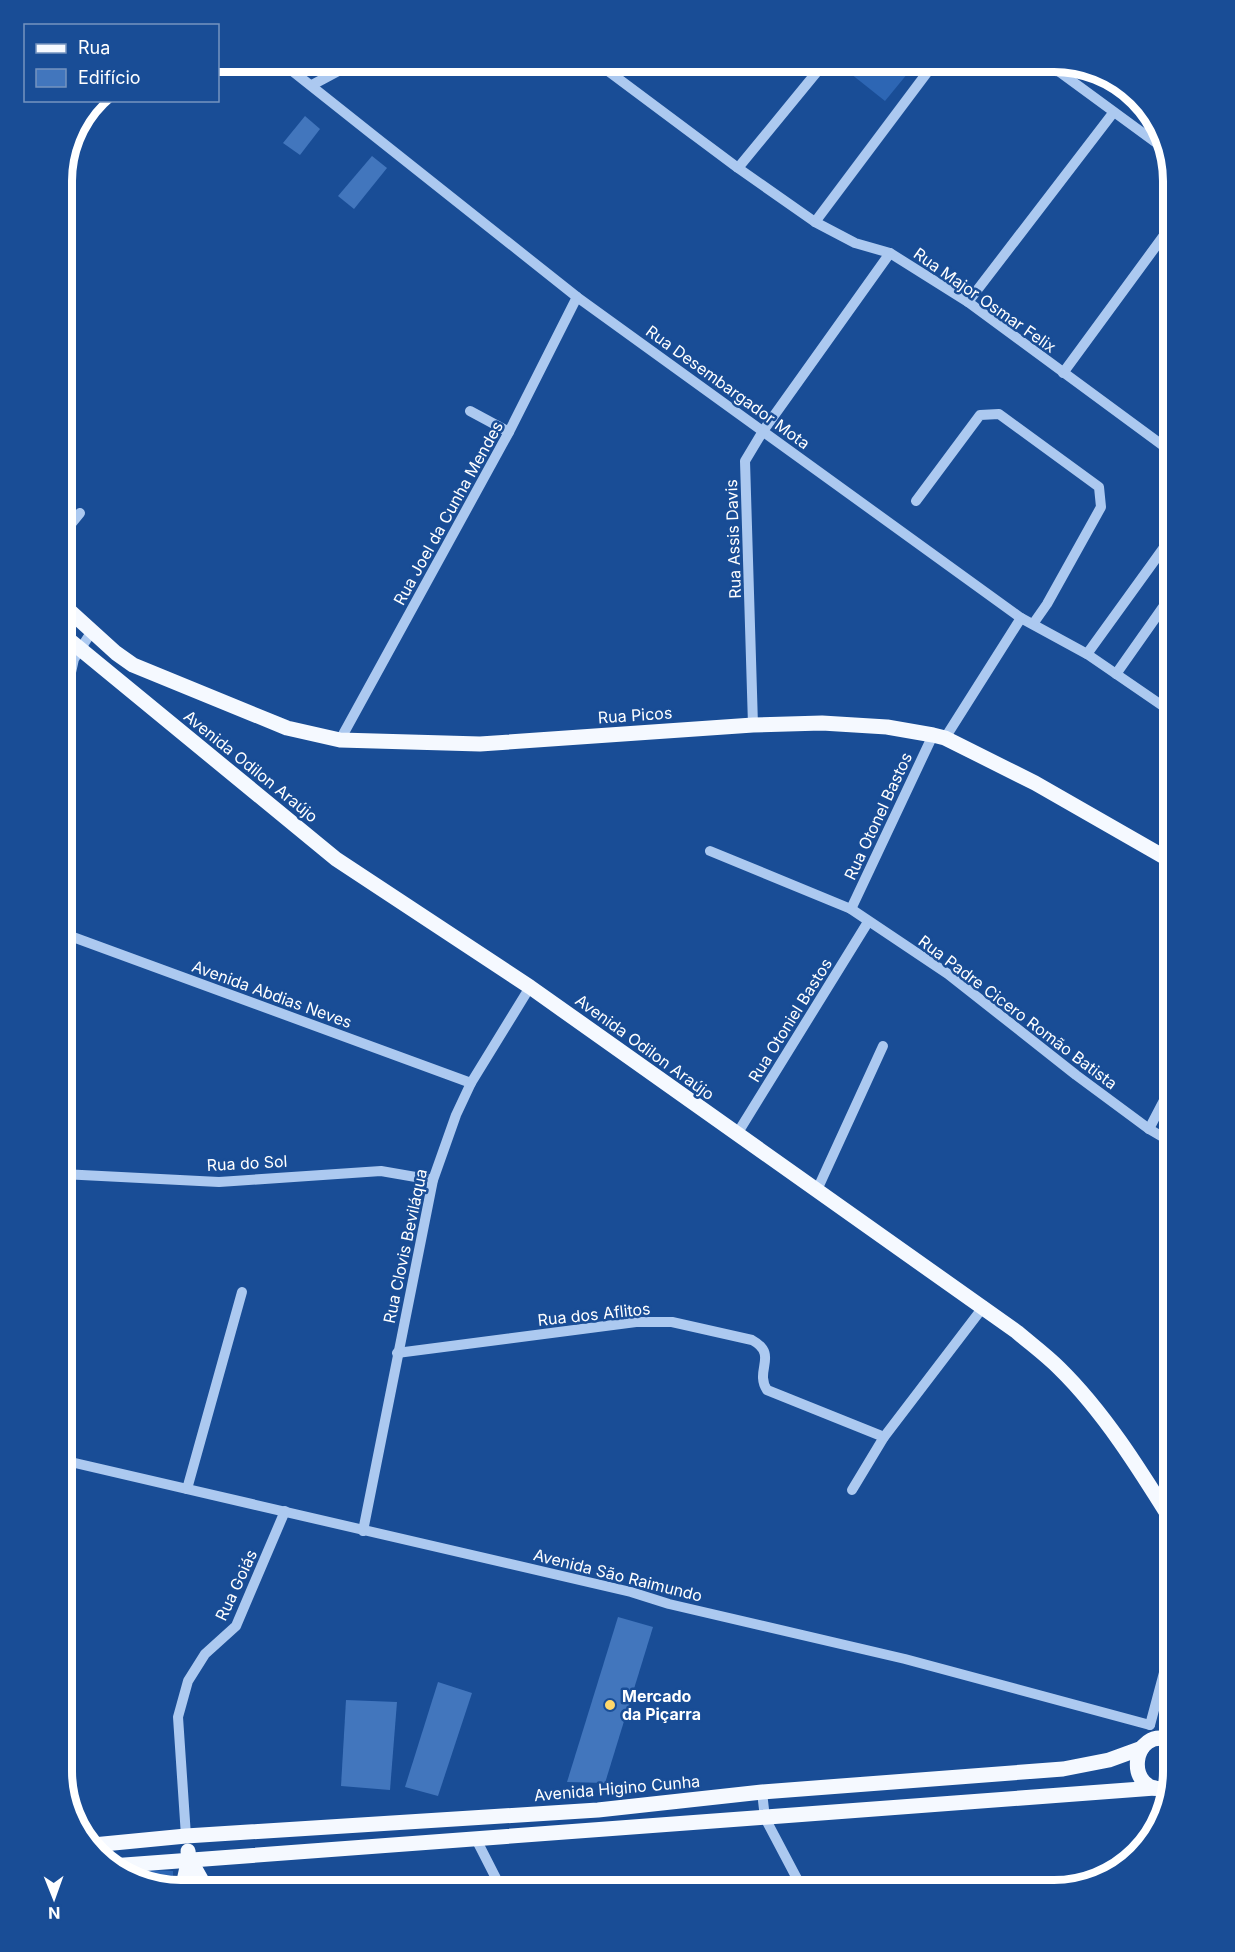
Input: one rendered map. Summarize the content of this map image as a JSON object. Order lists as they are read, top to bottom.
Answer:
{
  "streets": {
    "main road": ["Rua Picos", "Avenida Odilon Araújo", "Avenida Higino Cunha"],
    "street": [
      "Rua Major Osmar Felix",
      "Rua Desembargador Mota",
      "Rua Joel da Cunha Mendes",
      "Rua Assis Davis",
      "Rua Otonel Bastos",
      "Avenida Abdias Neves",
      "Rua Padre Cicero Romão Batista",
      "Rua Otoniel Bastos",
      "Rua do Sol",
      "Rua Clovis Beviláqua",
      "Rua dos Aflitos",
      "Avenida São Raimundo",
      "Rua Goiás"
    ]
  },
  "crossings": [
    ["Rua Major Osmar Felix", "Rua Assis Davis"],
    ["Rua Desembargador Mota", "Rua Joel da Cunha Mendes"],
    ["Rua Desembargador Mota", "Rua Assis Davis"],
    ["Rua Desembargador Mota", "Rua Otonel Bastos"],
    ["Rua Joel da Cunha Mendes", "Rua Picos"],
    ["Rua Assis Davis", "Rua Picos"],
    ["Rua Picos", "Rua Otonel Bastos"],
    ["Avenida Odilon Araújo", "Rua Otoniel Bastos"],
    ["Avenida Odilon Araújo", "Rua Clovis Beviláqua"],
    ["Rua Otonel Bastos", "Rua Padre Cicero Romão Batista"],
    ["Avenida Abdias Neves", "Rua Clovis Beviláqua"],
    ["Rua Padre Cicero Romão Batista", "Rua Otoniel Bastos"],
    ["Rua do Sol", "Rua Clovis Beviláqua"],
    ["Rua Clovis Beviláqua", "Rua dos Aflitos"],
    ["Rua Clovis Beviláqua", "Avenida São Raimundo"],
    ["Avenida São Raimundo", "Rua Goiás"],
    ["Avenida São Raimundo", "Avenida Higino Cunha"],
    ["Rua Goiás", "Avenida Higino Cunha"]
  ],
  "places": ["Mercado da Piçarra"],
  "legend": ["Rua", "Edifício"],
  "north": "bottom"
}
